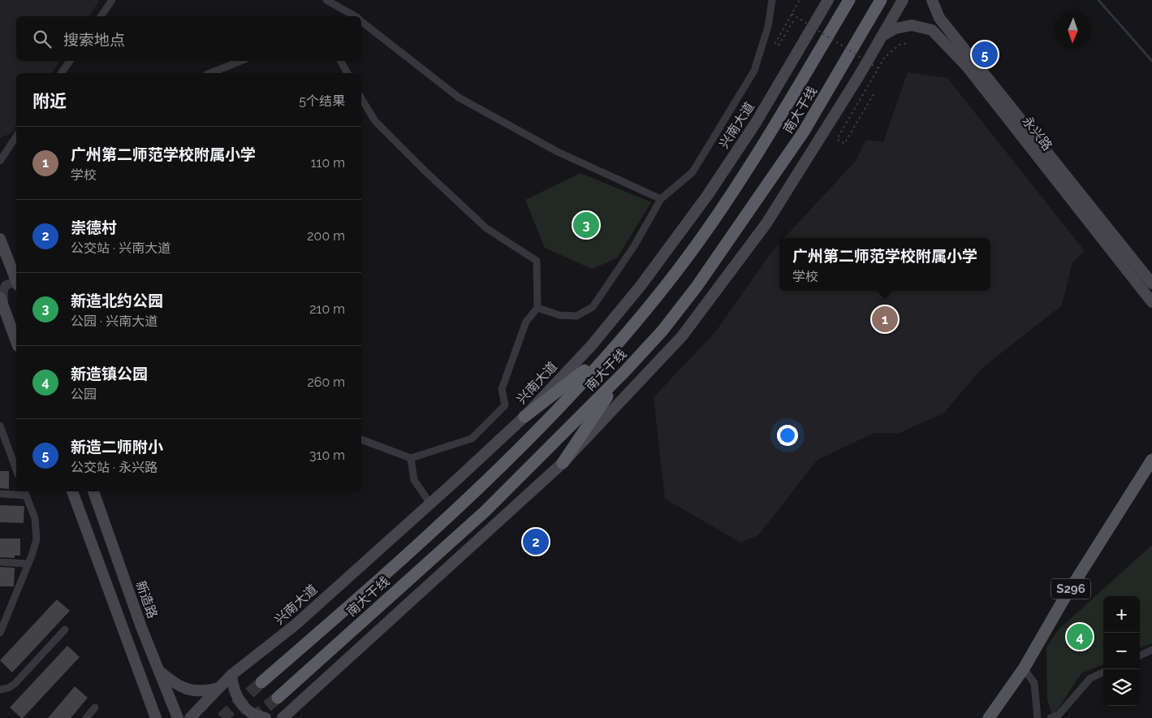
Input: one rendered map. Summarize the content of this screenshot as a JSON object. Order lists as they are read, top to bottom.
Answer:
{
  "streets": {
    "highway": ["南大干线"],
    "main road": [
      "兴南大道",
      "永兴路",
      "S296",
      "新造路"
    ]
  },
  "north": "bottom",
  "page": {
    "search": "搜索地点",
    "pins": [
      "5",
      "3",
      "1",
      "2",
      "4"
    ],
    "heading": ["附近", "5个结果"],
    "list": [
      {
        "mark": "1",
        "name": "广州第二师范学校附属小学",
        "note": "学校",
        "value": "110 m"
      },
      {
        "mark": "2",
        "name": "崇德村",
        "note": "公交站 · 兴南大道",
        "value": "200 m"
      },
      {
        "mark": "3",
        "name": "新造北约公园",
        "note": "公园 · 兴南大道",
        "value": "210 m"
      },
      {
        "mark": "4",
        "name": "新造镇公园",
        "note": "公园",
        "value": "260 m"
      },
      {
        "mark": "5",
        "name": "新造二师附小",
        "note": "公交站 · 永兴路",
        "value": "310 m"
      }
    ],
    "popup": ["广州第二师范学校附属小学", "学校"],
    "map_buttons": ["+", "−"]
  }
}
